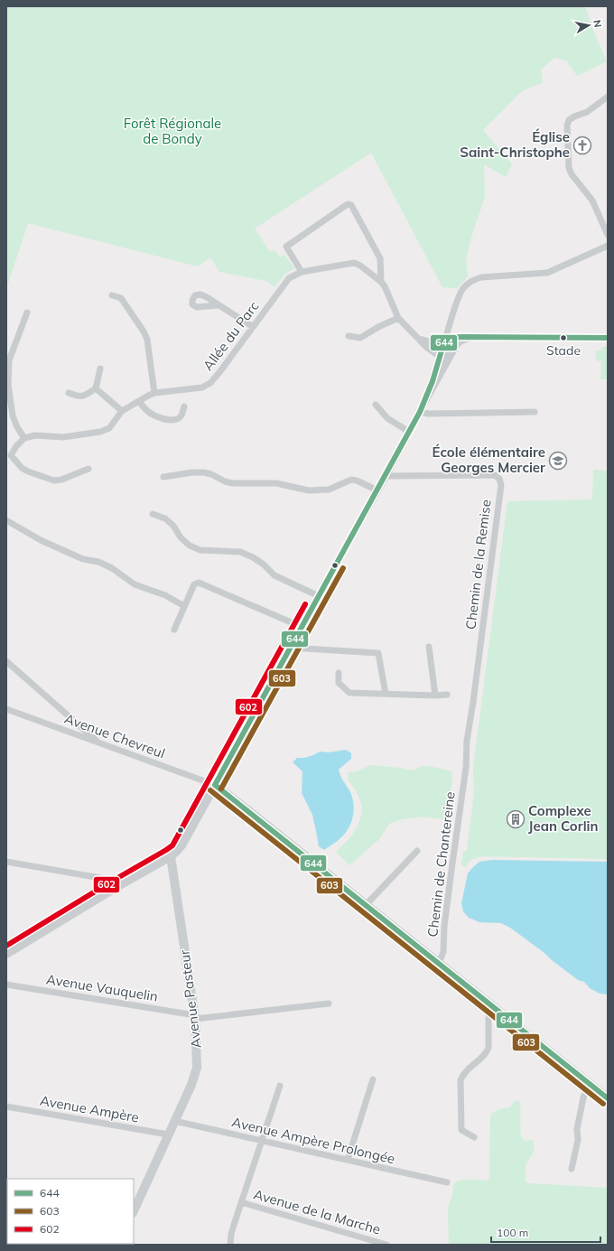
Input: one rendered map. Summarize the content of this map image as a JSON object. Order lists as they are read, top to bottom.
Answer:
{
  "streets": {
    "street": [
      "Allée du Parc",
      "Chemin de la Remise",
      "Avenue Chevreul",
      "Chemin de Chantereine",
      "Avenue Vauquelin",
      "Avenue Pasteur",
      "Avenue Ampère",
      "Avenue Ampère Prolongée",
      "Avenue de la Marche"
    ]
  },
  "crossings": [
    ["Chemin de la Remise", "Chemin de Chantereine"],
    ["Avenue Vauquelin", "Avenue Pasteur"],
    ["Avenue Pasteur", "Avenue Ampère"],
    ["Avenue Pasteur", "Avenue Ampère Prolongée"]
  ],
  "parks": ["Forêt Régionale de Bondy"],
  "places": {
    "church": ["Église Saint-Christophe"],
    "other": ["Stade"],
    "school or university": ["École élémentaire Georges Mercier"],
    "building": ["Complexe Jean Corlin"]
  },
  "lines": ["transit line 644", "transit line 603", "transit line 602"],
  "legend": ["644", "603", "602"],
  "scale_bar": "100 m",
  "north": "right"
}
